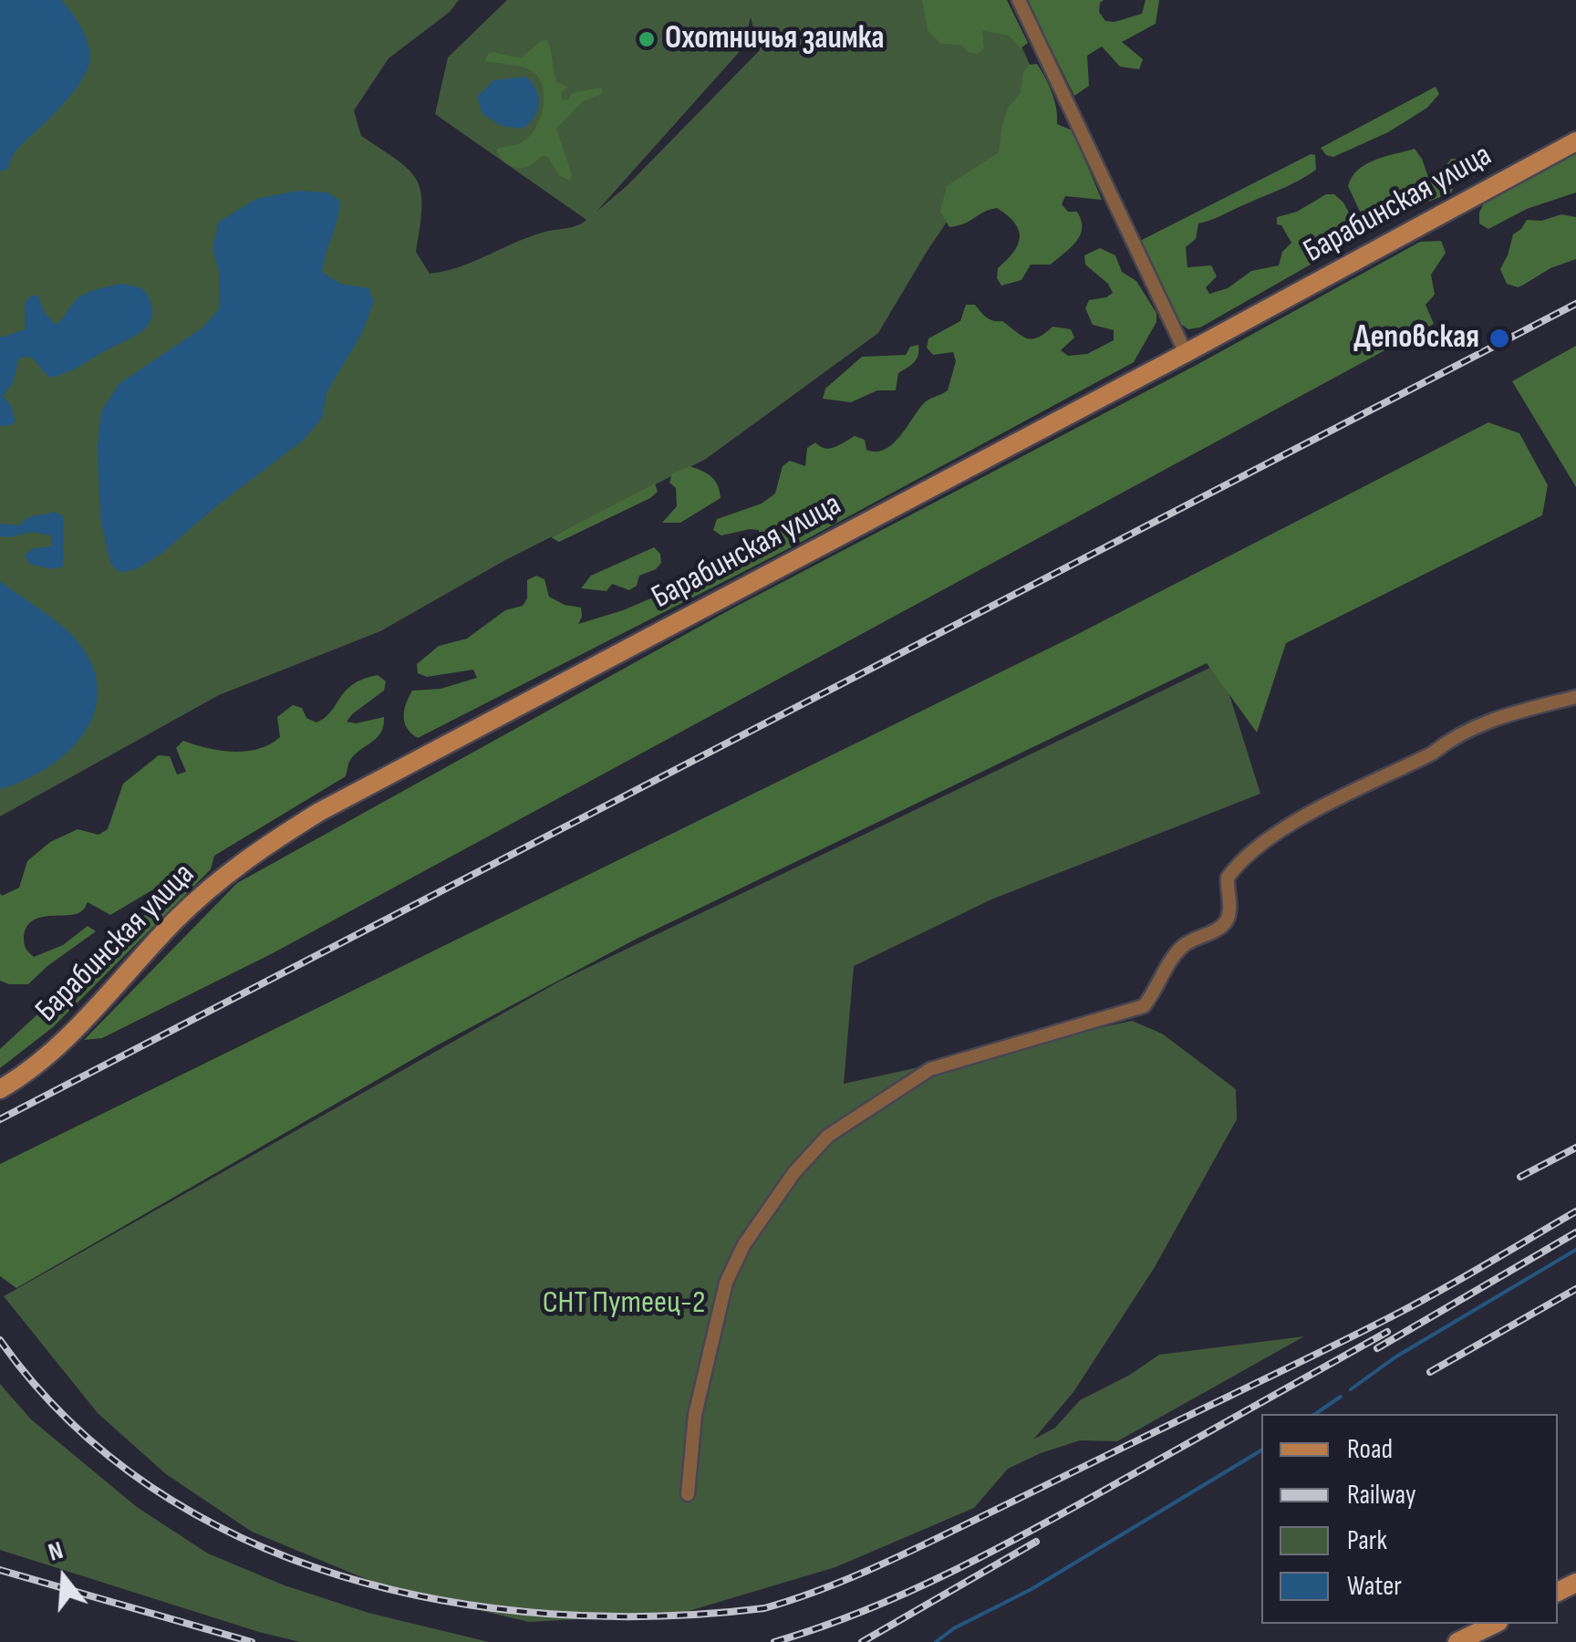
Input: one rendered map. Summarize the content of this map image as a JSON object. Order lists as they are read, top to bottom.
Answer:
{
  "streets": {
    "main road": ["Барабинская улица"]
  },
  "parks": ["СНТ Путеец-2"],
  "places": ["Охотничья заимка", "Деповская"],
  "legend": [
    "Road",
    "Railway",
    "Park",
    "Water"
  ],
  "north": "top"
}
